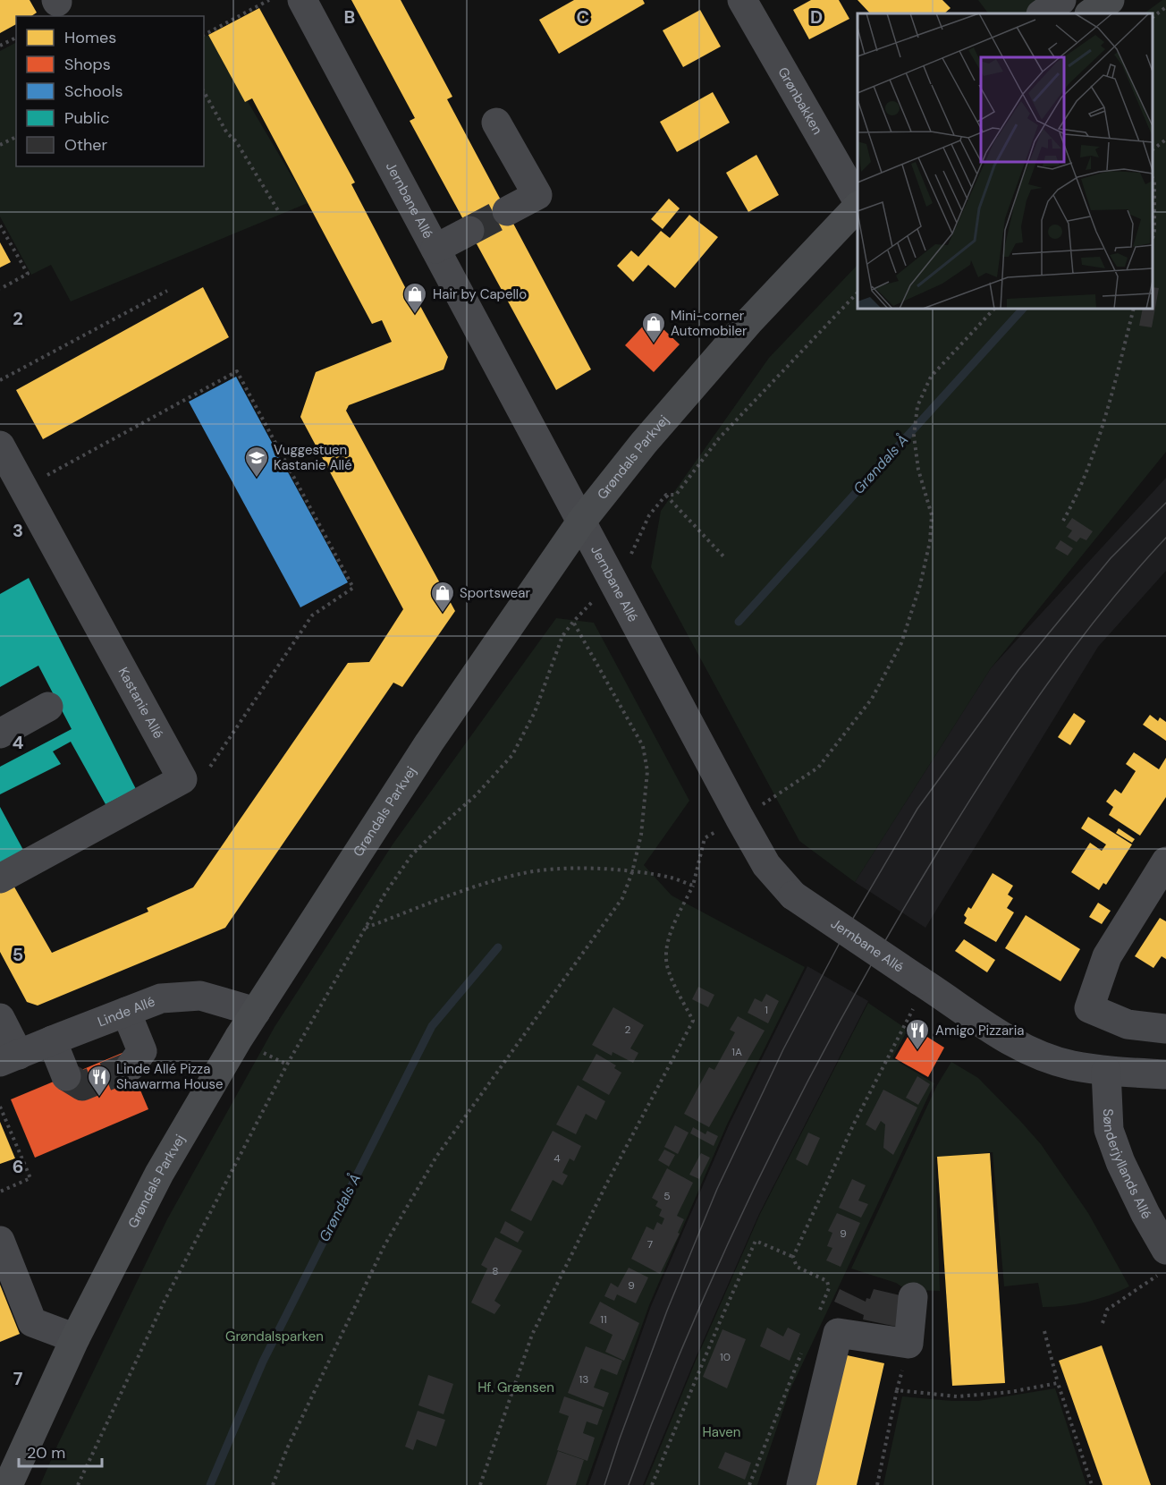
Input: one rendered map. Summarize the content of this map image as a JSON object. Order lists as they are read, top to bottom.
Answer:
{
  "streets": {
    "main road": ["Grøndals Parkvej"],
    "street": [
      "Grønbakken",
      "Jernbane Allé",
      "Kastanie Allé",
      "Linde Allé",
      "Sønderjyllands Allé"
    ]
  },
  "crossings": [
    ["Jernbane Allé", "Grøndals Parkvej"],
    ["Jernbane Allé", "Sønderjyllands Allé"],
    ["Grøndals Parkvej", "Linde Allé"]
  ],
  "water": ["Grøndals Å"],
  "parks": ["Grøndalsparken", "Hf. Grænsen", "Haven"],
  "places": {
    "shop": ["Hair by Capello", "Mini-corner Automobiler", "Sportswear"],
    "school or university": ["Vuggestuen Kastanie Allé"],
    "restaurant": ["Amigo Pizzaria", "Linde Allé Pizza Shawarma House"]
  },
  "house_numbers": [
    "1",
    "2",
    "1A",
    "4",
    "5",
    "9",
    "7",
    "8",
    "9",
    "11",
    "10",
    "13"
  ],
  "legend": [
    "Homes",
    "Shops",
    "Schools",
    "Public",
    "Other"
  ],
  "scale_bar": "20 m",
  "grid": {
    "columns": ["B", "C", "D"],
    "rows": [
      "2",
      "3",
      "4",
      "5",
      "6",
      "7"
    ]
  }
}
